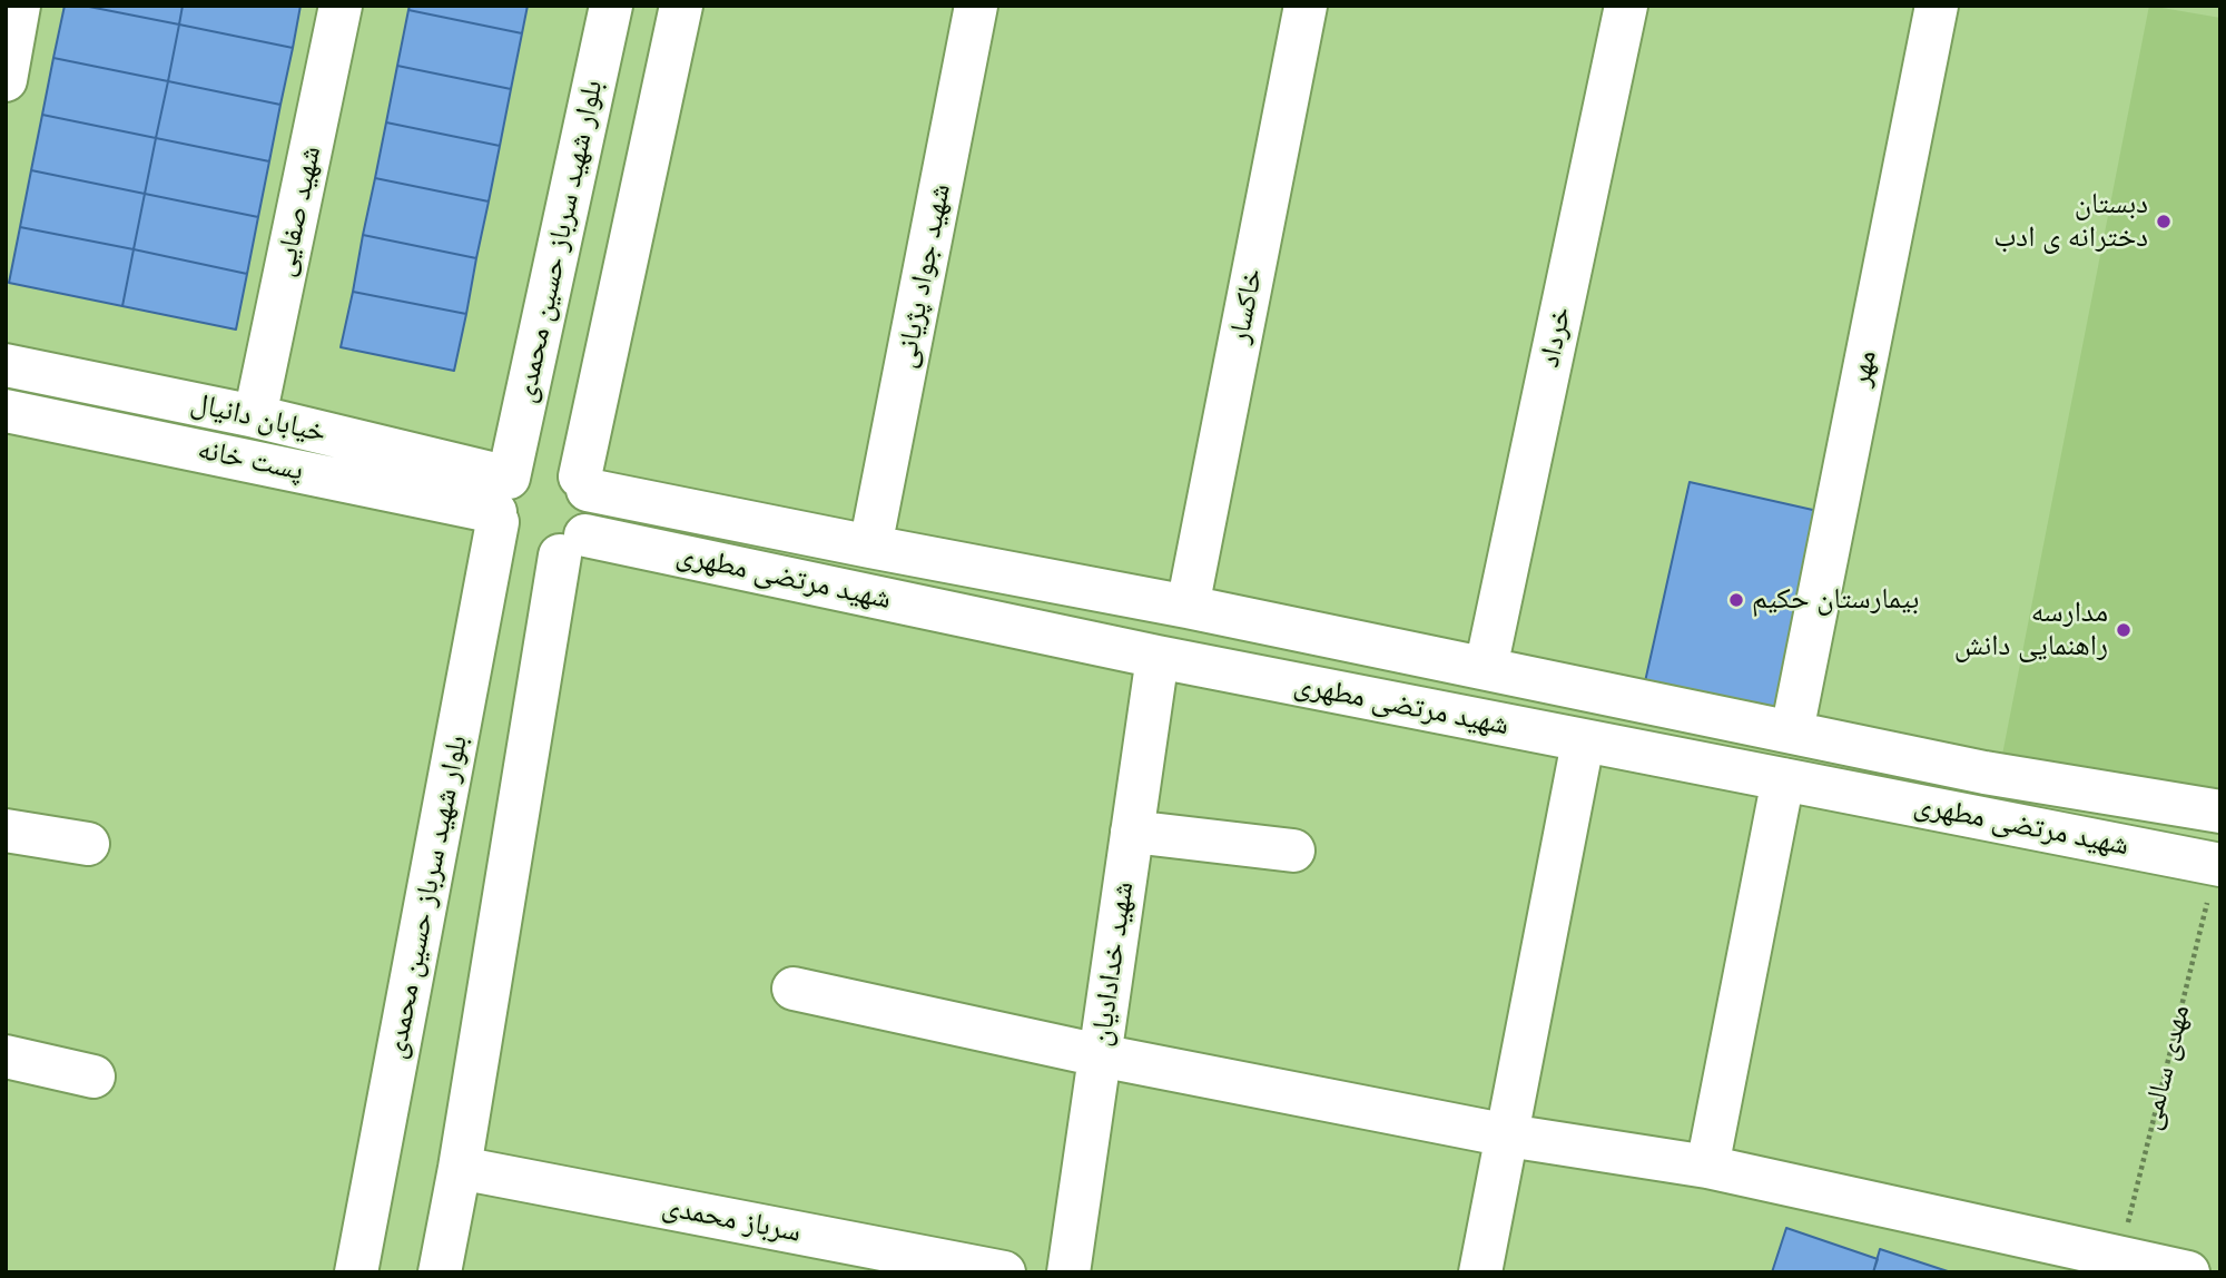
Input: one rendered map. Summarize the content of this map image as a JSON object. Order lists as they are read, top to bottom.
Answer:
{
  "streets": {
    "street": [
      "شهید صفایی",
      "بلوار شهید سرباز حسین محمدی",
      "شهید جواد پژیانی",
      "خاکسار",
      "خرداد",
      "مهر",
      "خیابان دانیال",
      "پست خانه",
      "شهید مرتضی مطهری",
      "شهید خدادادیان",
      "سرباز محمدی"
    ],
    "path": ["مهدی سالمی"]
  },
  "crossings": [
    ["شهید صفایی", "خیابان دانیال"],
    ["بلوار شهید سرباز حسین محمدی", "خیابان دانیال"],
    ["بلوار شهید سرباز حسین محمدی", "پست خانه"],
    ["بلوار شهید سرباز حسین محمدی", "شهید مرتضی مطهری"],
    ["شهید جواد پژیانی", "شهید مرتضی مطهری"],
    ["خاکسار", "شهید مرتضی مطهری"],
    ["خرداد", "شهید مرتضی مطهری"],
    ["مهر", "شهید مرتضی مطهری"],
    ["خیابان دانیال", "پست خانه"],
    ["خیابان دانیال", "شهید مرتضی مطهری"],
    ["پست خانه", "شهید مرتضی مطهری"],
    ["شهید مرتضی مطهری", "شهید خدادادیان"],
    ["شهید مرتضی مطهری", "مهدی سالمی"]
  ],
  "places": ["دبستان دخترانه ی ادب", "بیمارستان حکیم", "مدارسه راهنمایی دانش"]
}
